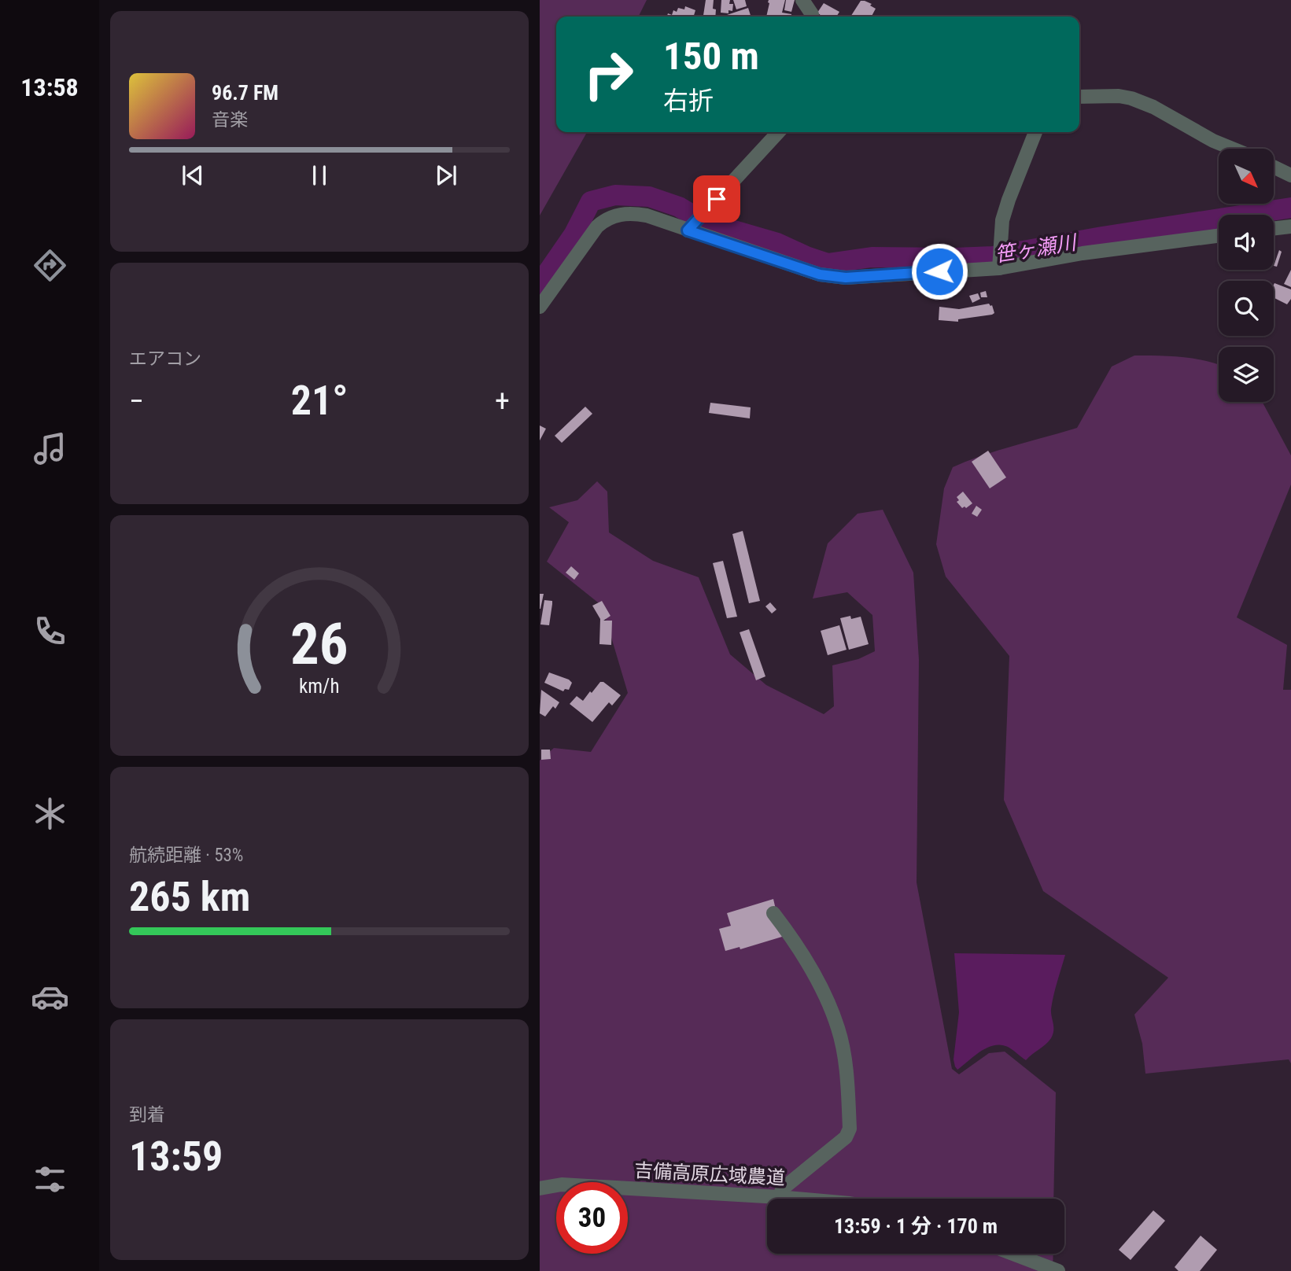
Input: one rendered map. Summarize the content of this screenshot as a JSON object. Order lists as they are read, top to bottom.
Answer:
{
  "streets": {
    "street": ["吉備高原広域農道"]
  },
  "water": ["笹ヶ瀬川"],
  "north": "bottom right",
  "page": {
    "tabs": "13:58",
    "turn": ["150 m", "右折"],
    "song": ["96.7 FM", "音楽"],
    "tile": [
      "エアコン",
      ["航続距離 · 53%", "265 km"],
      ["到着", "13:59"]
    ],
    "heat": ["−", "21°", "+"],
    "limit": "30",
    "trip": "13:59 · 1 分 · 170 m",
    "gauge": ["26", "km/h"]
  }
}
